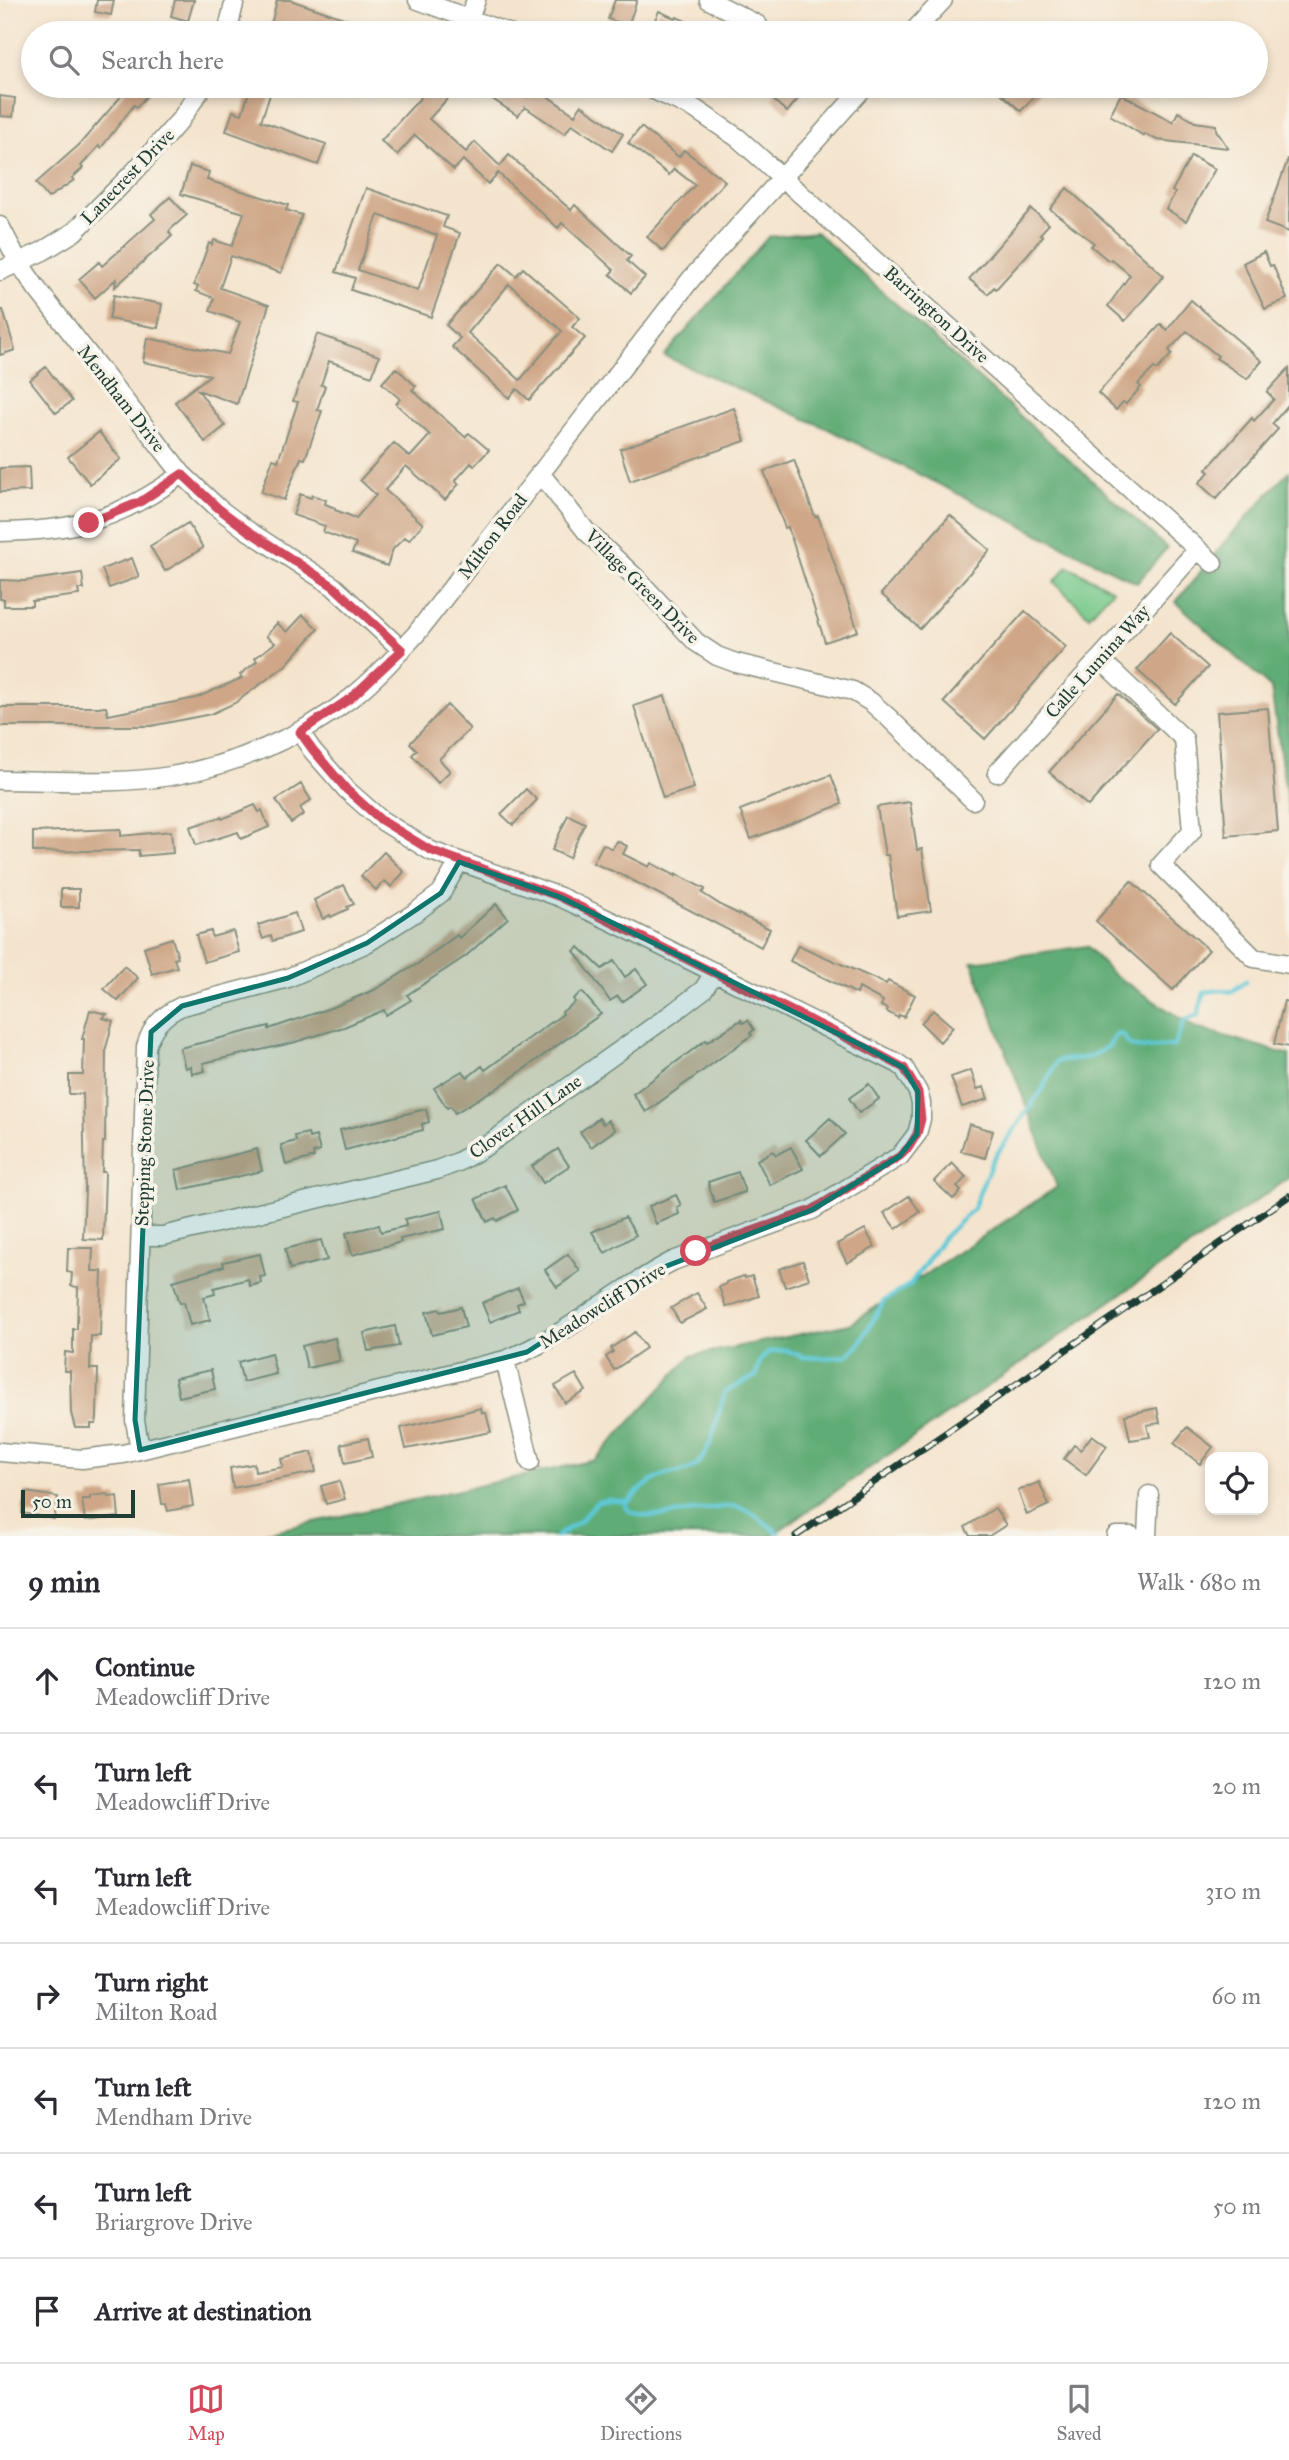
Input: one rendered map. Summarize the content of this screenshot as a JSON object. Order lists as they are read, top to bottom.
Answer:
{
  "streets": {
    "street": [
      "Lanecrest Drive",
      "Barrington Drive",
      "Mendham Drive",
      "Milton Road",
      "Village Green Drive",
      "Calle Lumina Way",
      "Clover Hill Lane",
      "Stepping Stone Drive",
      "Meadowcliff Drive"
    ]
  },
  "crossings": [
    ["Lanecrest Drive", "Mendham Drive"],
    ["Barrington Drive", "Milton Road"],
    ["Barrington Drive", "Calle Lumina Way"],
    ["Mendham Drive", "Milton Road"],
    ["Milton Road", "Village Green Drive"],
    ["Milton Road", "Meadowcliff Drive"],
    ["Clover Hill Lane", "Stepping Stone Drive"],
    ["Clover Hill Lane", "Meadowcliff Drive"],
    ["Stepping Stone Drive", "Meadowcliff Drive"]
  ],
  "scale_bar": "50 m",
  "page": {
    "search": "Search here",
    "scale": "50 m",
    "heading": ["9 min", "Walk · 680 m"],
    "list": [
      ["Continue", "Meadowcliff Drive", "120 m"],
      ["Turn left", "Meadowcliff Drive", "20 m"],
      ["Turn left", "Meadowcliff Drive", "310 m"],
      ["Turn right", "Milton Road", "60 m"],
      ["Turn left", "Mendham Drive", "120 m"],
      ["Turn left", "Briargrove Drive", "50 m"],
      "Arrive at destination"
    ],
    "nav": ["Map", "Directions", "Saved"]
  }
}
